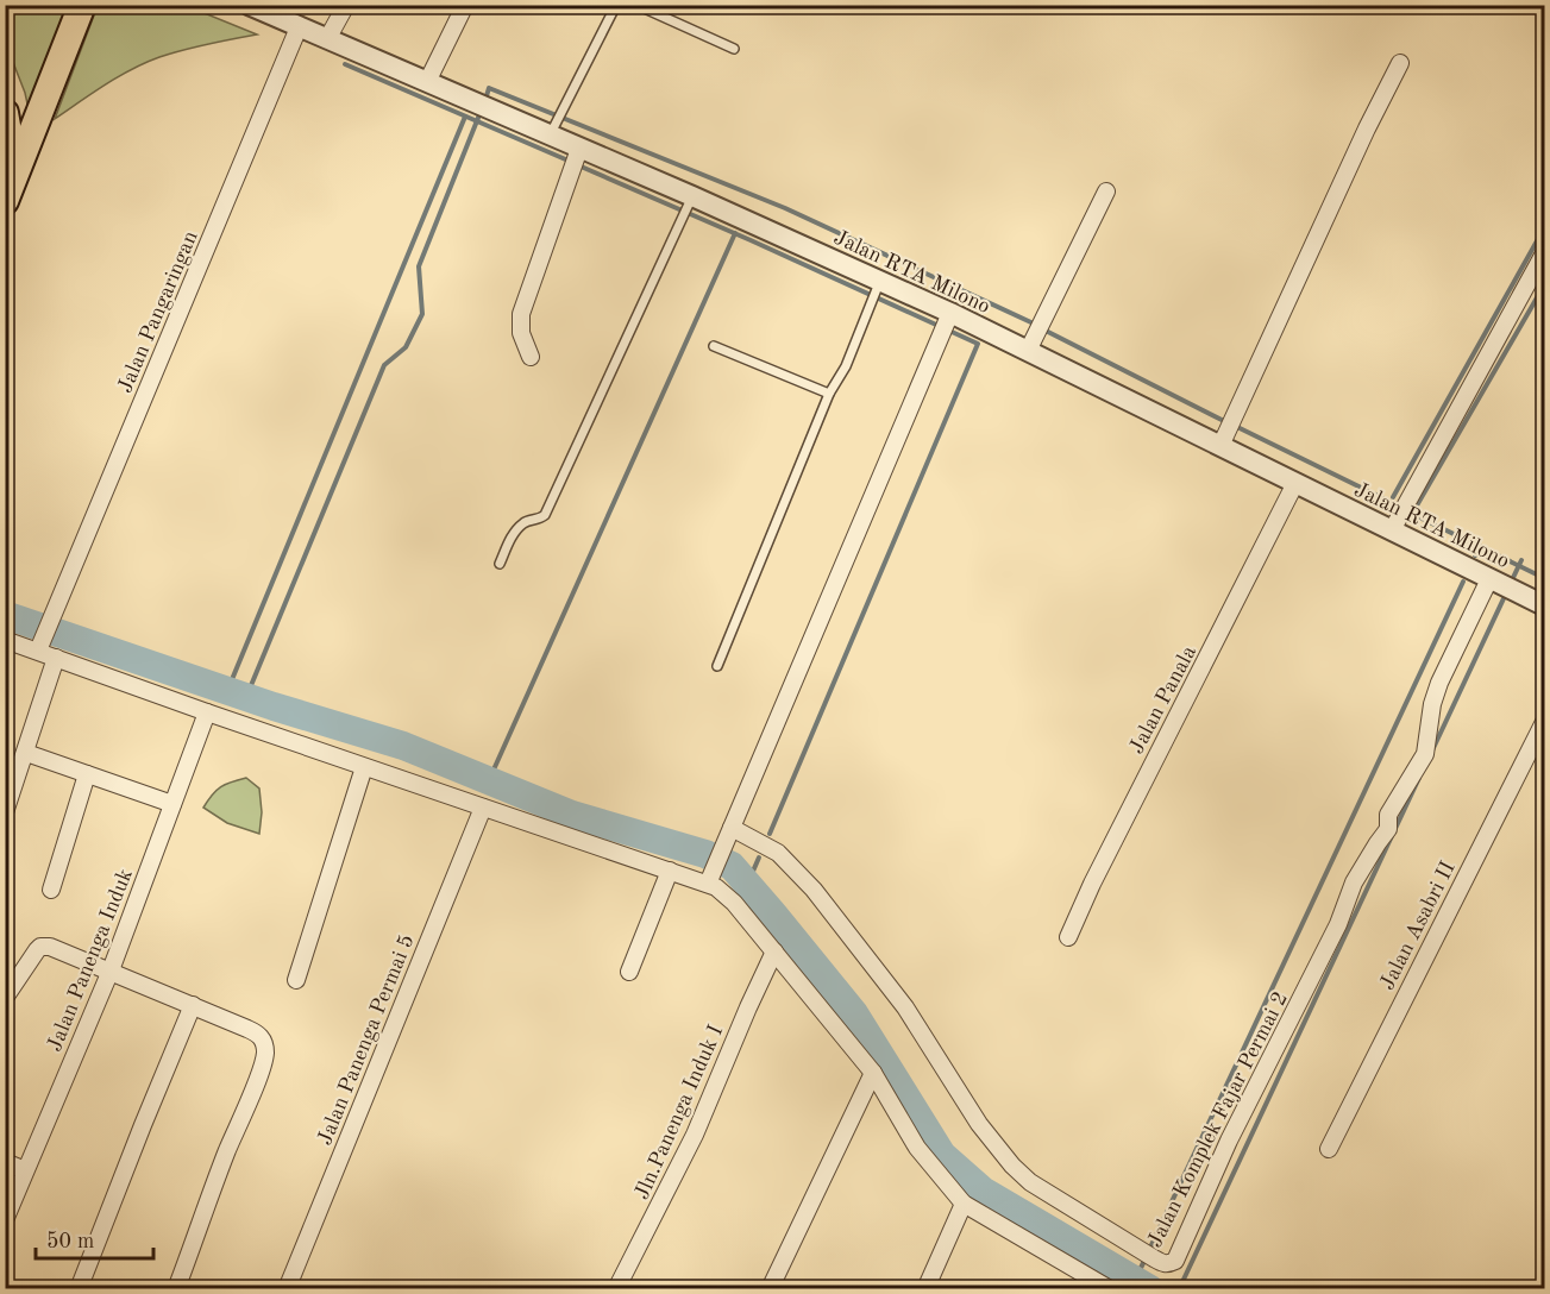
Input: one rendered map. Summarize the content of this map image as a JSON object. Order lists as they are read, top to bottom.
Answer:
{
  "streets": {
    "street": [
      "Jalan RTA Milono",
      "Jalan Pangaringan",
      "Jalan Panala",
      "Jalan Asabri II",
      "Jalan Panenga Induk",
      "Jalan Panenga Permai 5",
      "Jln.Panenga Induk I",
      "Jalan Komplek Fajar Permai 2"
    ]
  },
  "crossings": [
    ["Jalan RTA Milono", "Jalan Pangaringan"],
    ["Jalan RTA Milono", "Jalan Panala"],
    ["Jalan RTA Milono", "Jalan Komplek Fajar Permai 2"]
  ],
  "scale_bar": "50 m"
}
